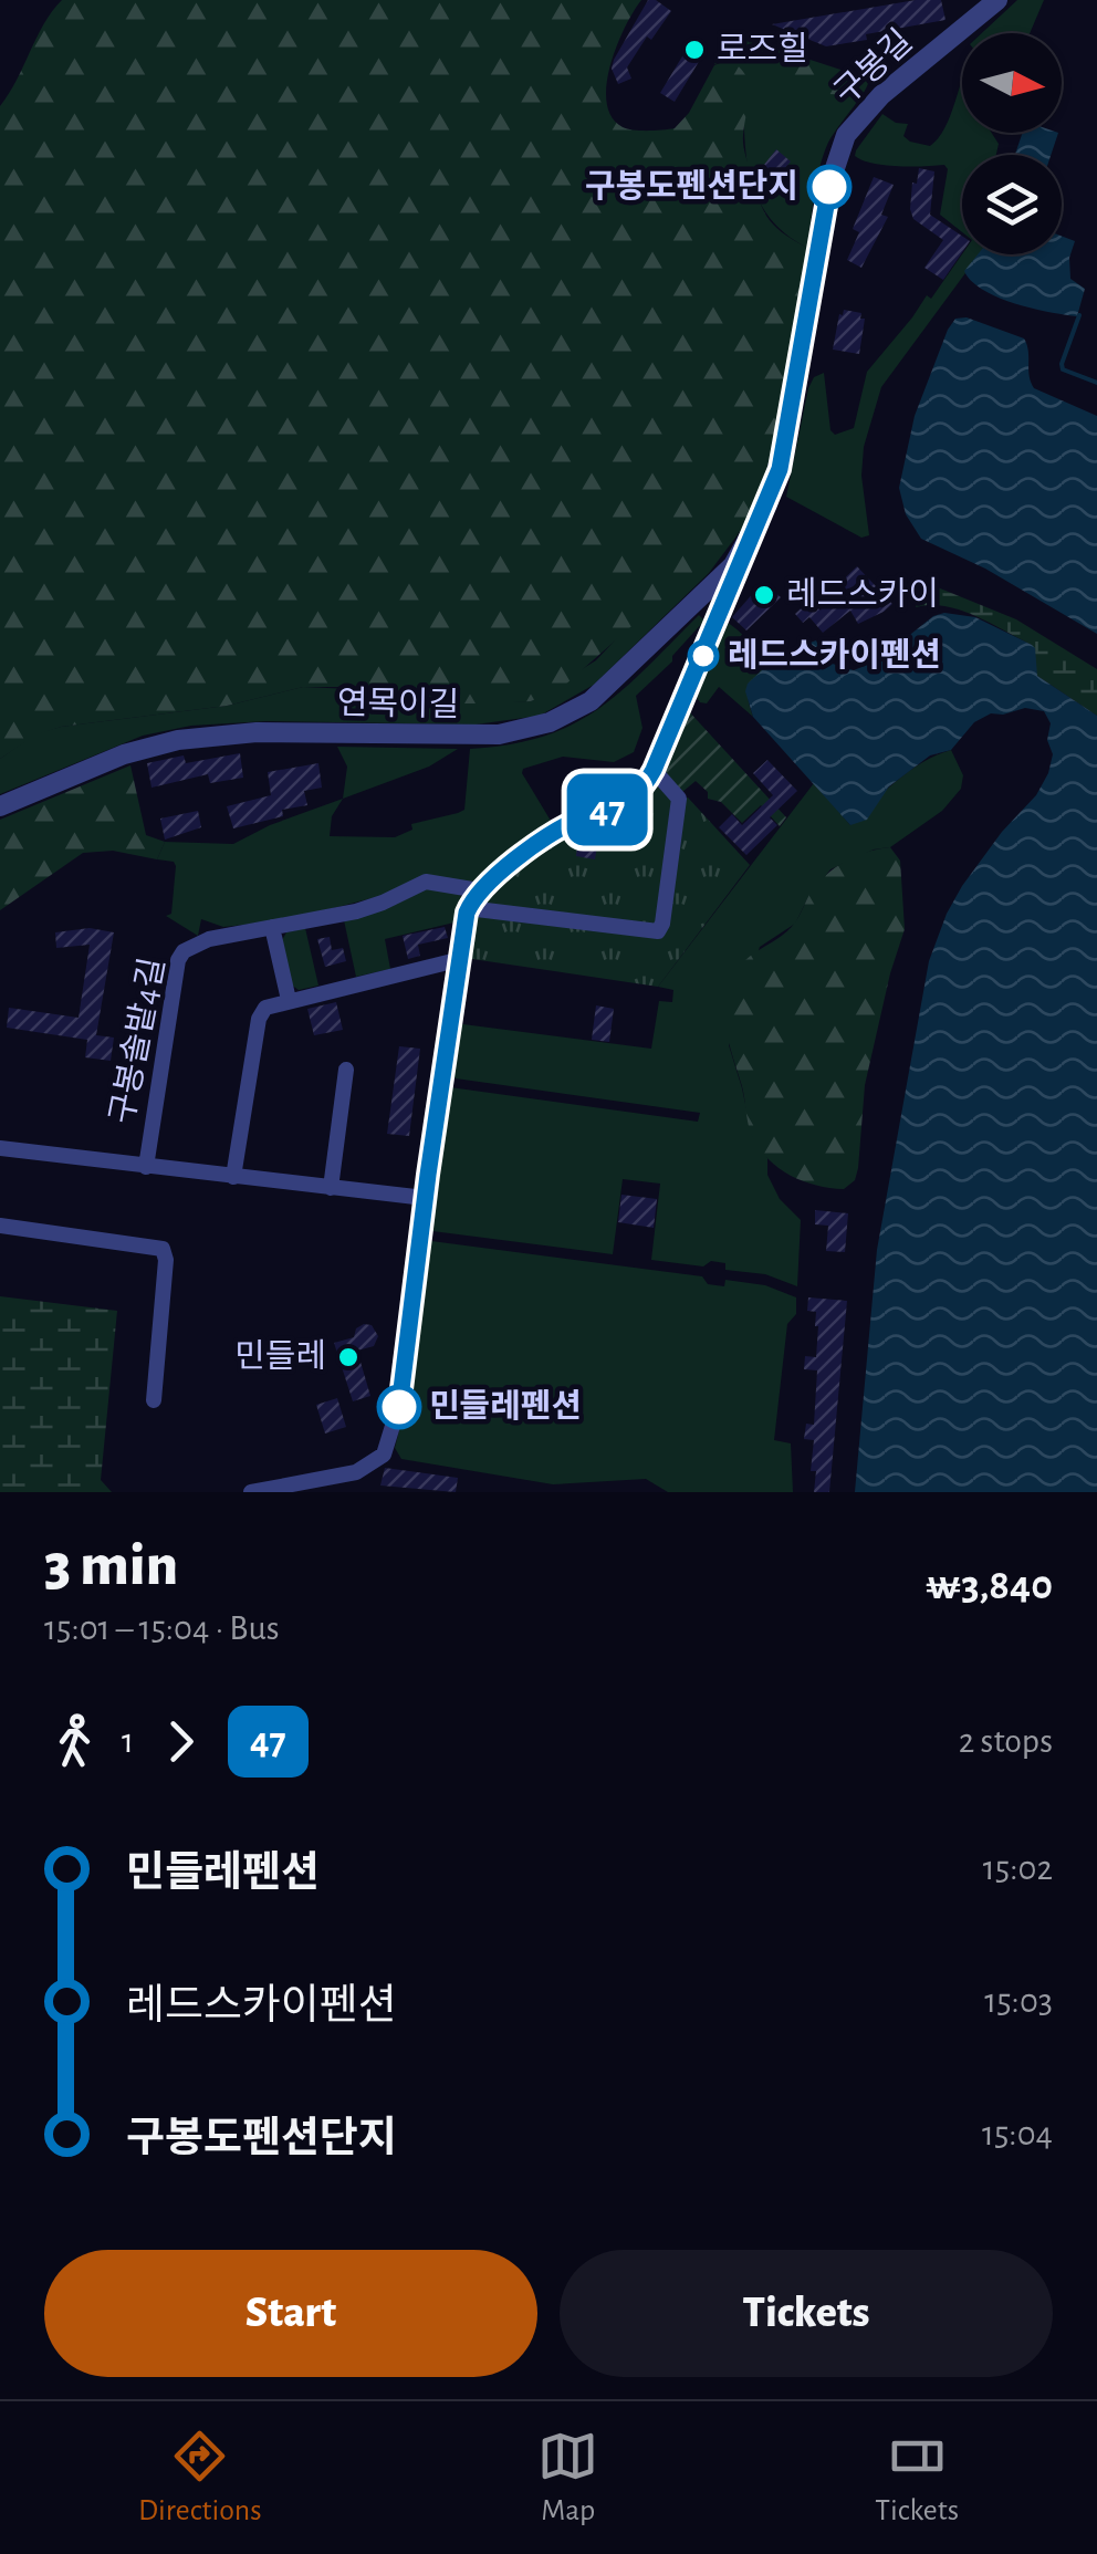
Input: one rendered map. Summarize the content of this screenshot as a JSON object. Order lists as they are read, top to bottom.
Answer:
{
  "streets": {
    "street": ["구봉길", "연목이길", "구봉솔밭4길"]
  },
  "crossings": [
    ["구봉길", "연목이길"],
    ["구봉길", "구봉솔밭4길"]
  ],
  "places": [
    "로즈힐",
    "구봉도펜션단지",
    "레드스카이",
    "레드스카이펜션",
    "민들레",
    "민들레펜션"
  ],
  "lines": ["bus line 47"],
  "north": "right",
  "page": {
    "on_map": "47",
    "heading": ["3 min", "15:01 – 15:04 · Bus", "₩3,840"],
    "legs": ["1", "47", "2 stops"],
    "list": [
      {
        "name": "민들레펜션",
        "value": "15:02"
      },
      {
        "name": "레드스카이펜션",
        "value": "15:03"
      },
      {
        "name": "구봉도펜션단지",
        "value": "15:04"
      }
    ],
    "buttons": ["Start", "Tickets"],
    "tabs": ["Directions", "Map", "Tickets"]
  }
}
